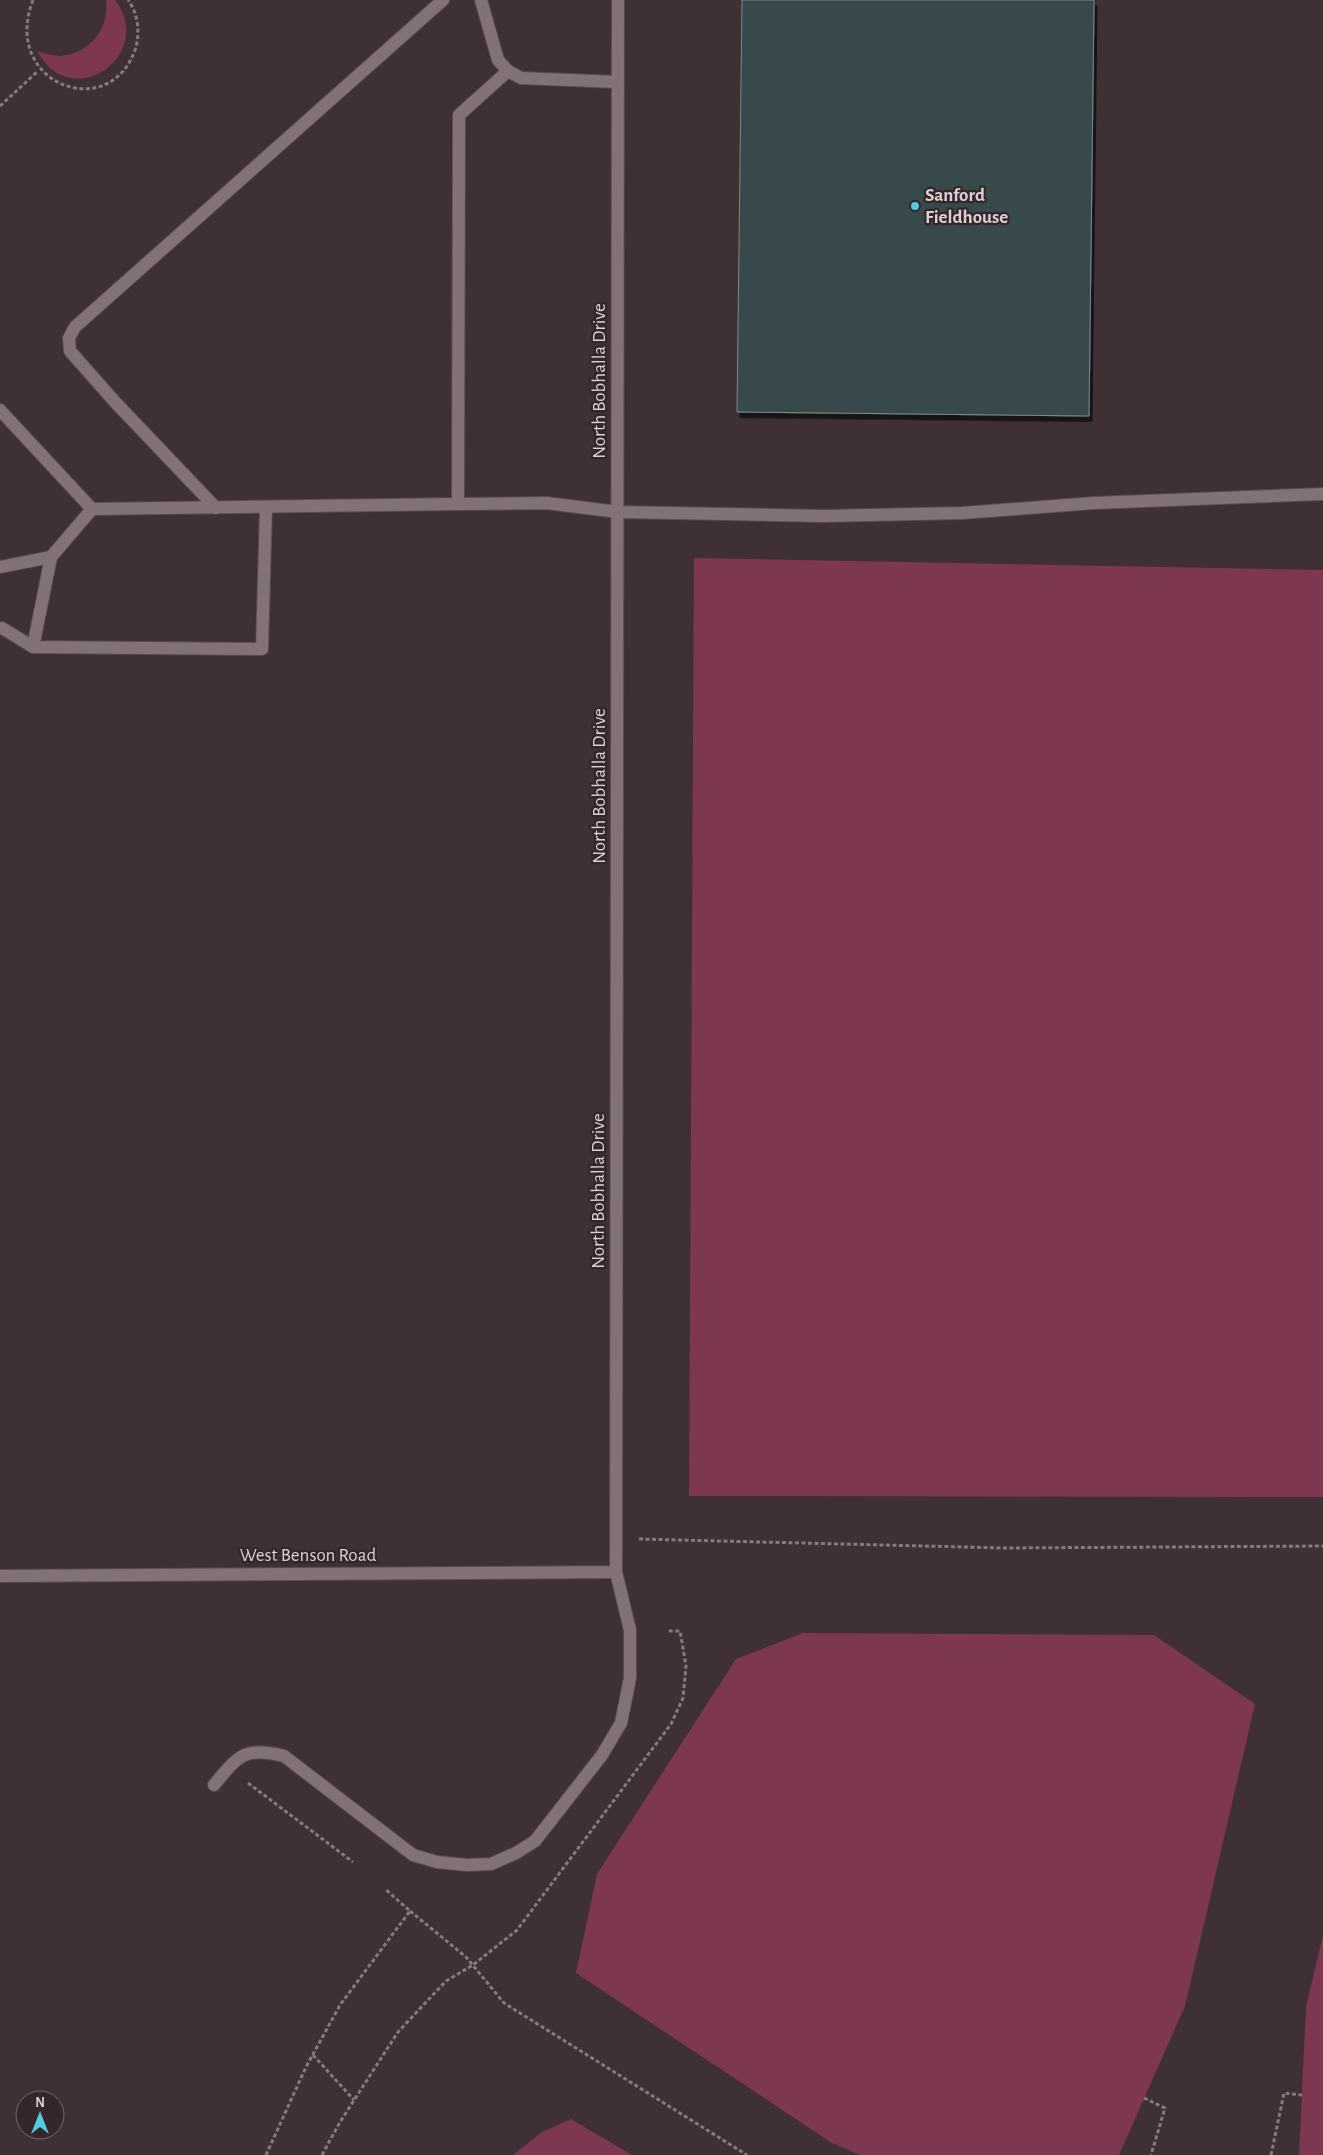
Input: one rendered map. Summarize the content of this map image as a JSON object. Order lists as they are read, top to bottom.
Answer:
{
  "streets": {
    "street": ["North Bobhalla Drive", "West Benson Road"]
  },
  "crossings": [
    ["North Bobhalla Drive", "West Benson Road"]
  ],
  "places": ["Sanford Fieldhouse"],
  "north": "top"
}
